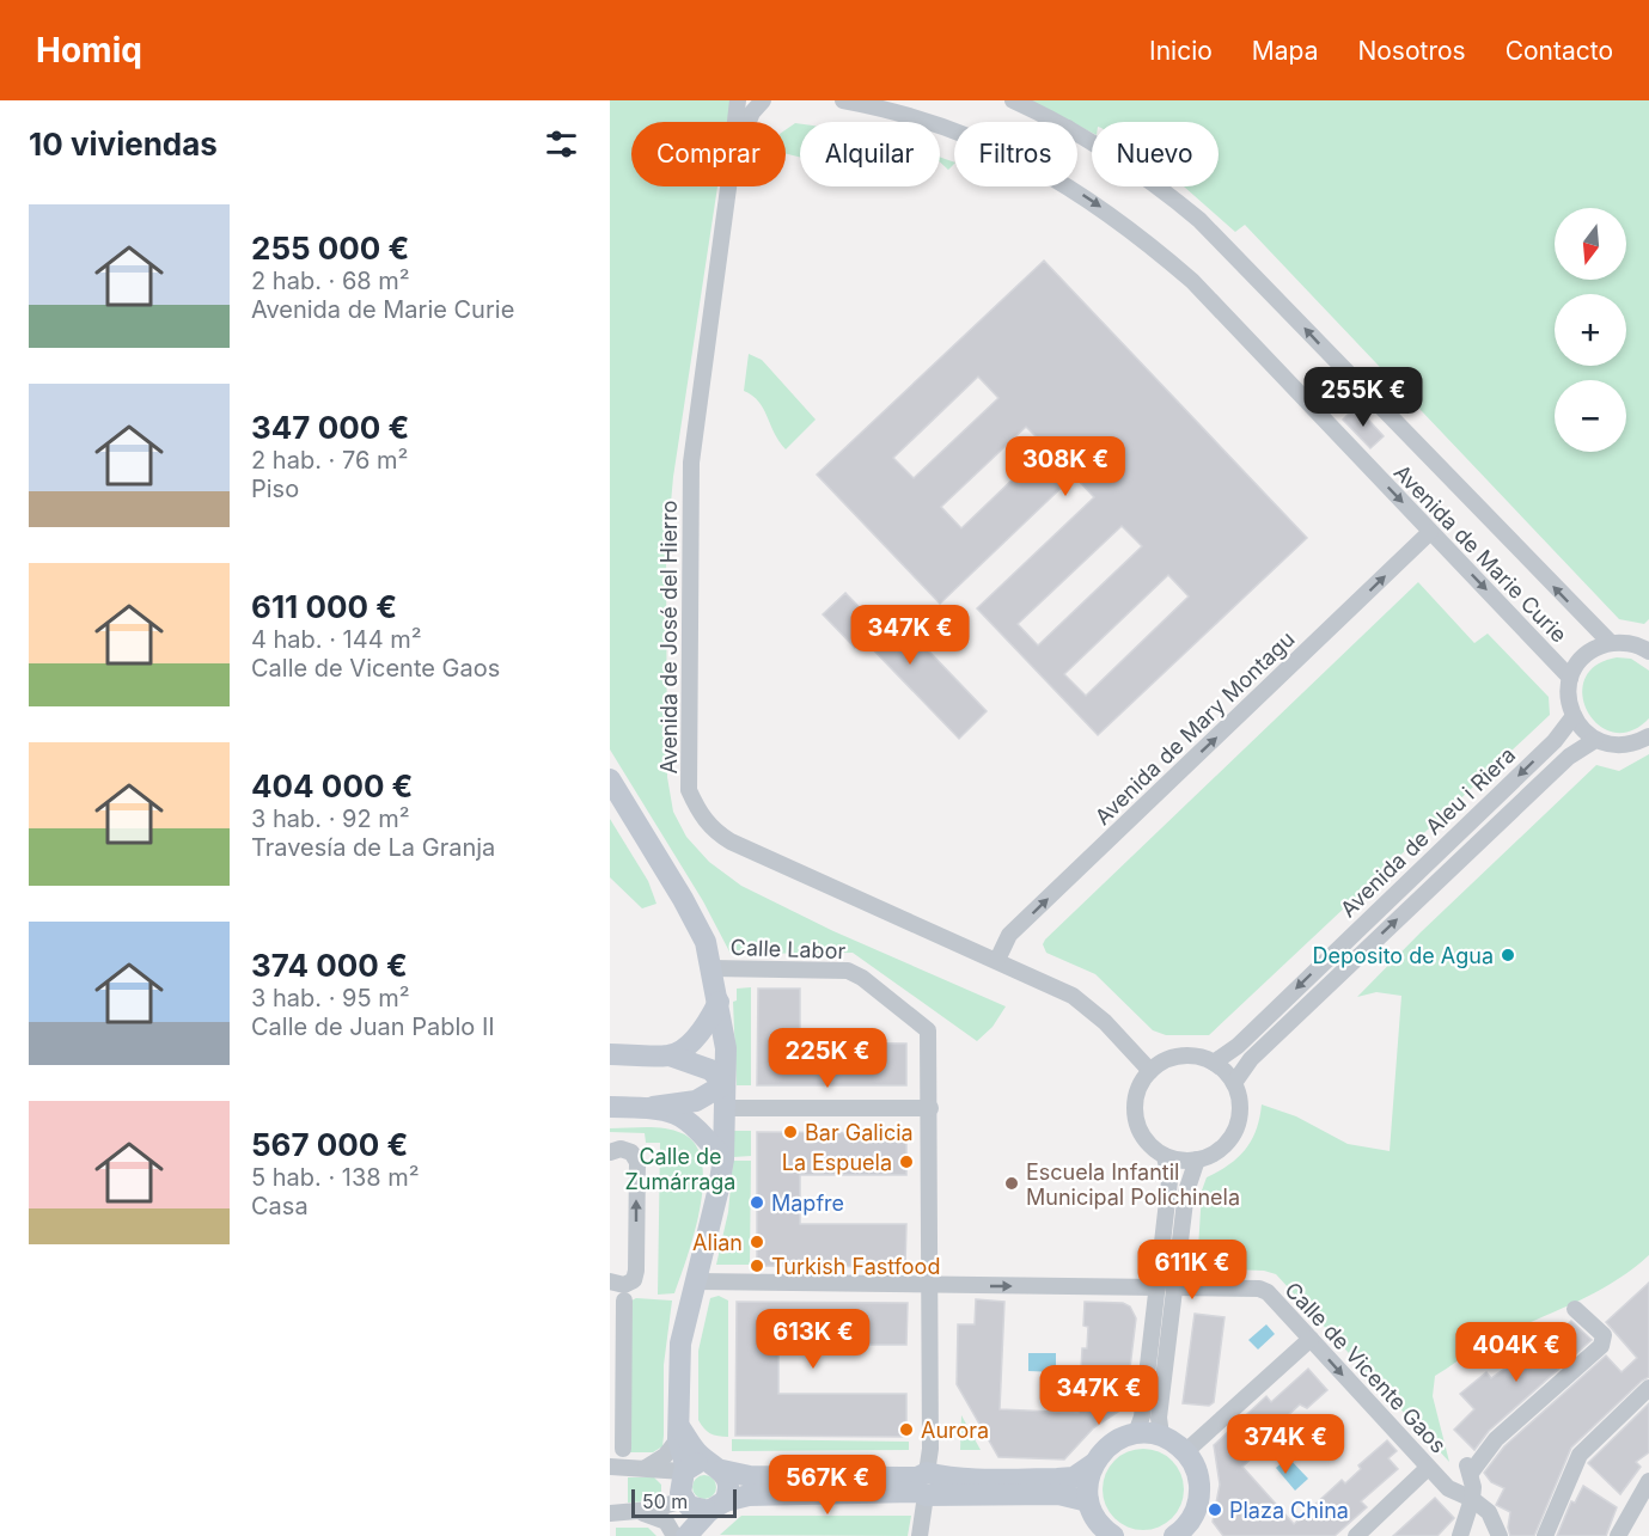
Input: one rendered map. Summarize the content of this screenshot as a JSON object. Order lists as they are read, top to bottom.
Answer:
{
  "streets": {
    "street": [
      "Avenida de Marie Curie",
      "Avenida de José del Hierro",
      "Avenida de Mary Montagu",
      "Avenida de Aleu i Riera",
      "Calle Labor",
      "Calle de Vicente Gaos"
    ]
  },
  "crossings": [
    ["Avenida de Marie Curie", "Avenida de Mary Montagu"],
    ["Avenida de José del Hierro", "Avenida de Mary Montagu"],
    ["Avenida de José del Hierro", "Avenida de Aleu i Riera"]
  ],
  "one_way": ["Avenida de Mary Montagu", "Calle de Vicente Gaos"],
  "parks": ["Calle de Zumárraga"],
  "places": [
    "Deposito de Agua",
    "Bar Galicia",
    "La Espuela",
    "Escuela Infantil Municipal Polichinela",
    "Mapfre",
    "Alian",
    "Turkish Fastfood",
    "Aurora",
    "Plaza China"
  ],
  "scale_bar": "50 m",
  "north": "bottom",
  "page": {
    "header": "Homiq",
    "nav": [
      "Inicio",
      "Mapa",
      "Nosotros",
      "Contacto"
    ],
    "heading": "10 viviendas",
    "chip": [
      "Comprar",
      "Alquilar",
      "Filtros",
      "Nuevo"
    ],
    "list": [
      {
        "name": "255 000 €",
        "note": "2 hab. · 68 m² · Avenida de Marie Curie"
      },
      {
        "name": "347 000 €",
        "note": "2 hab. · 76 m² · Piso"
      },
      {
        "name": "611 000 €",
        "note": "4 hab. · 144 m² · Calle de Vicente Gaos"
      },
      {
        "name": "404 000 €",
        "note": "3 hab. · 92 m² · Travesía de La Granja"
      },
      {
        "name": "374 000 €",
        "note": "3 hab. · 95 m² · Calle de Juan Pablo II"
      },
      {
        "name": "567 000 €",
        "note": "5 hab. · 138 m² · Casa"
      }
    ],
    "map_buttons": ["+", "−"],
    "price": [
      "255K €",
      "308K €",
      "347K €",
      "225K €",
      "611K €",
      "613K €",
      "404K €",
      "347K €",
      "374K €",
      "567K €"
    ],
    "scale": "50 m"
  }
}
